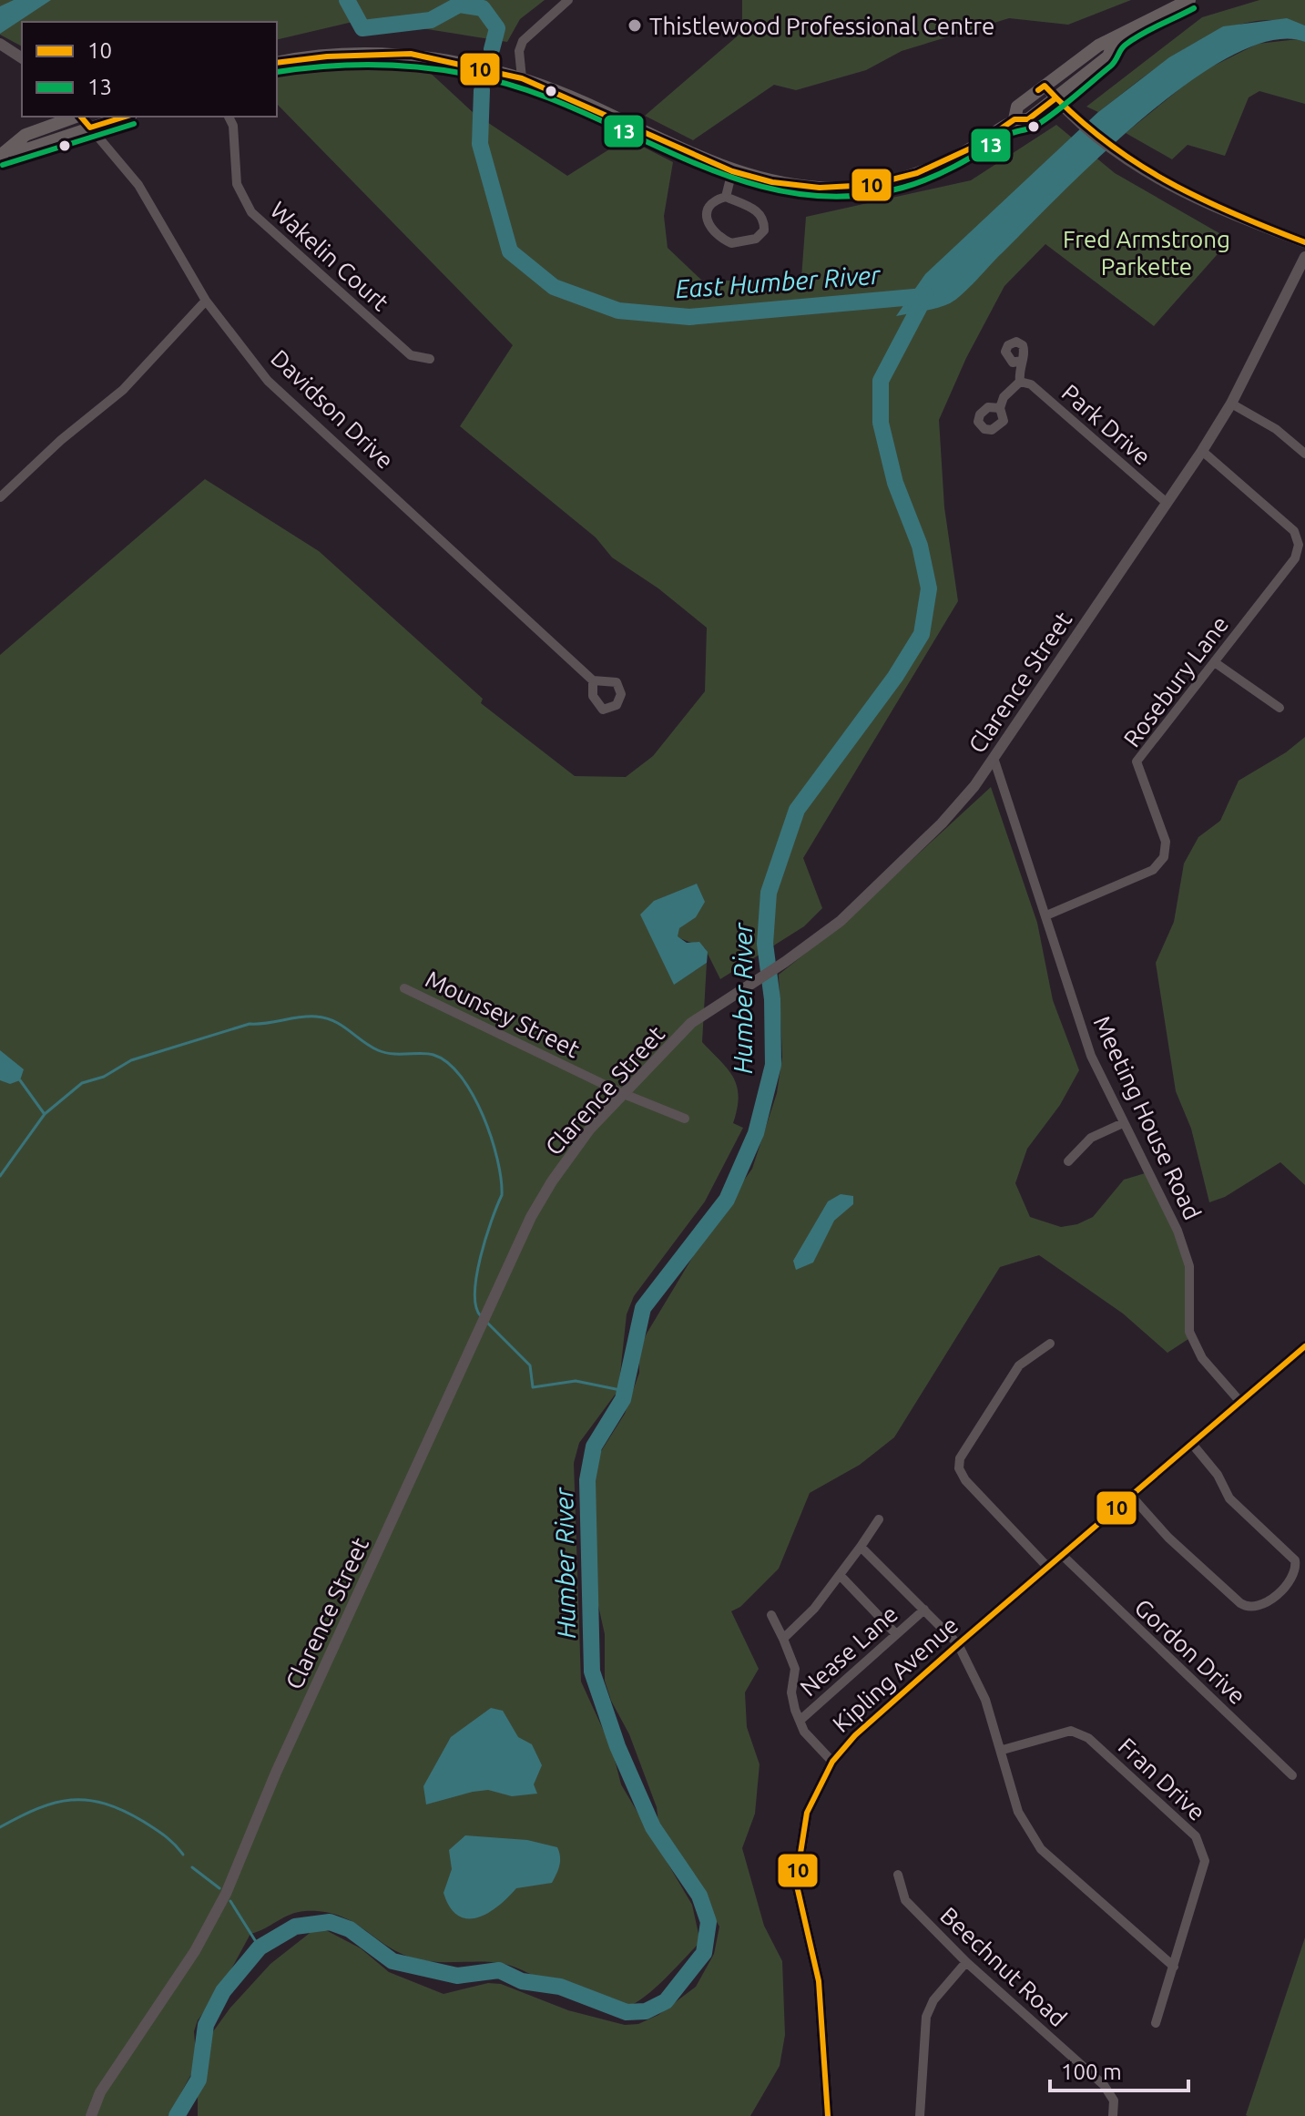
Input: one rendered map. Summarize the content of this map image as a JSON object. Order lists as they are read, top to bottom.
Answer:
{
  "streets": {
    "street": [
      "Wakelin Court",
      "Davidson Drive",
      "Park Drive",
      "Rosebury Lane",
      "Clarence Street",
      "Mounsey Street",
      "Meeting House Road",
      "Nease Lane",
      "Gordon Drive",
      "Kipling Avenue",
      "Fran Drive",
      "Beechnut Road"
    ]
  },
  "crossings": [
    ["Park Drive", "Clarence Street"],
    ["Rosebury Lane", "Clarence Street"],
    ["Rosebury Lane", "Meeting House Road"],
    ["Clarence Street", "Mounsey Street"],
    ["Clarence Street", "Meeting House Road"],
    ["Meeting House Road", "Kipling Avenue"],
    ["Gordon Drive", "Kipling Avenue"]
  ],
  "water": ["East Humber River", "Humber River"],
  "parks": ["Fred Armstrong Parkette"],
  "places": ["Thistlewood Professional Centre"],
  "lines": ["transit line 13", "transit line 10"],
  "legend": ["10", "13"],
  "scale_bar": "100 m"
}
